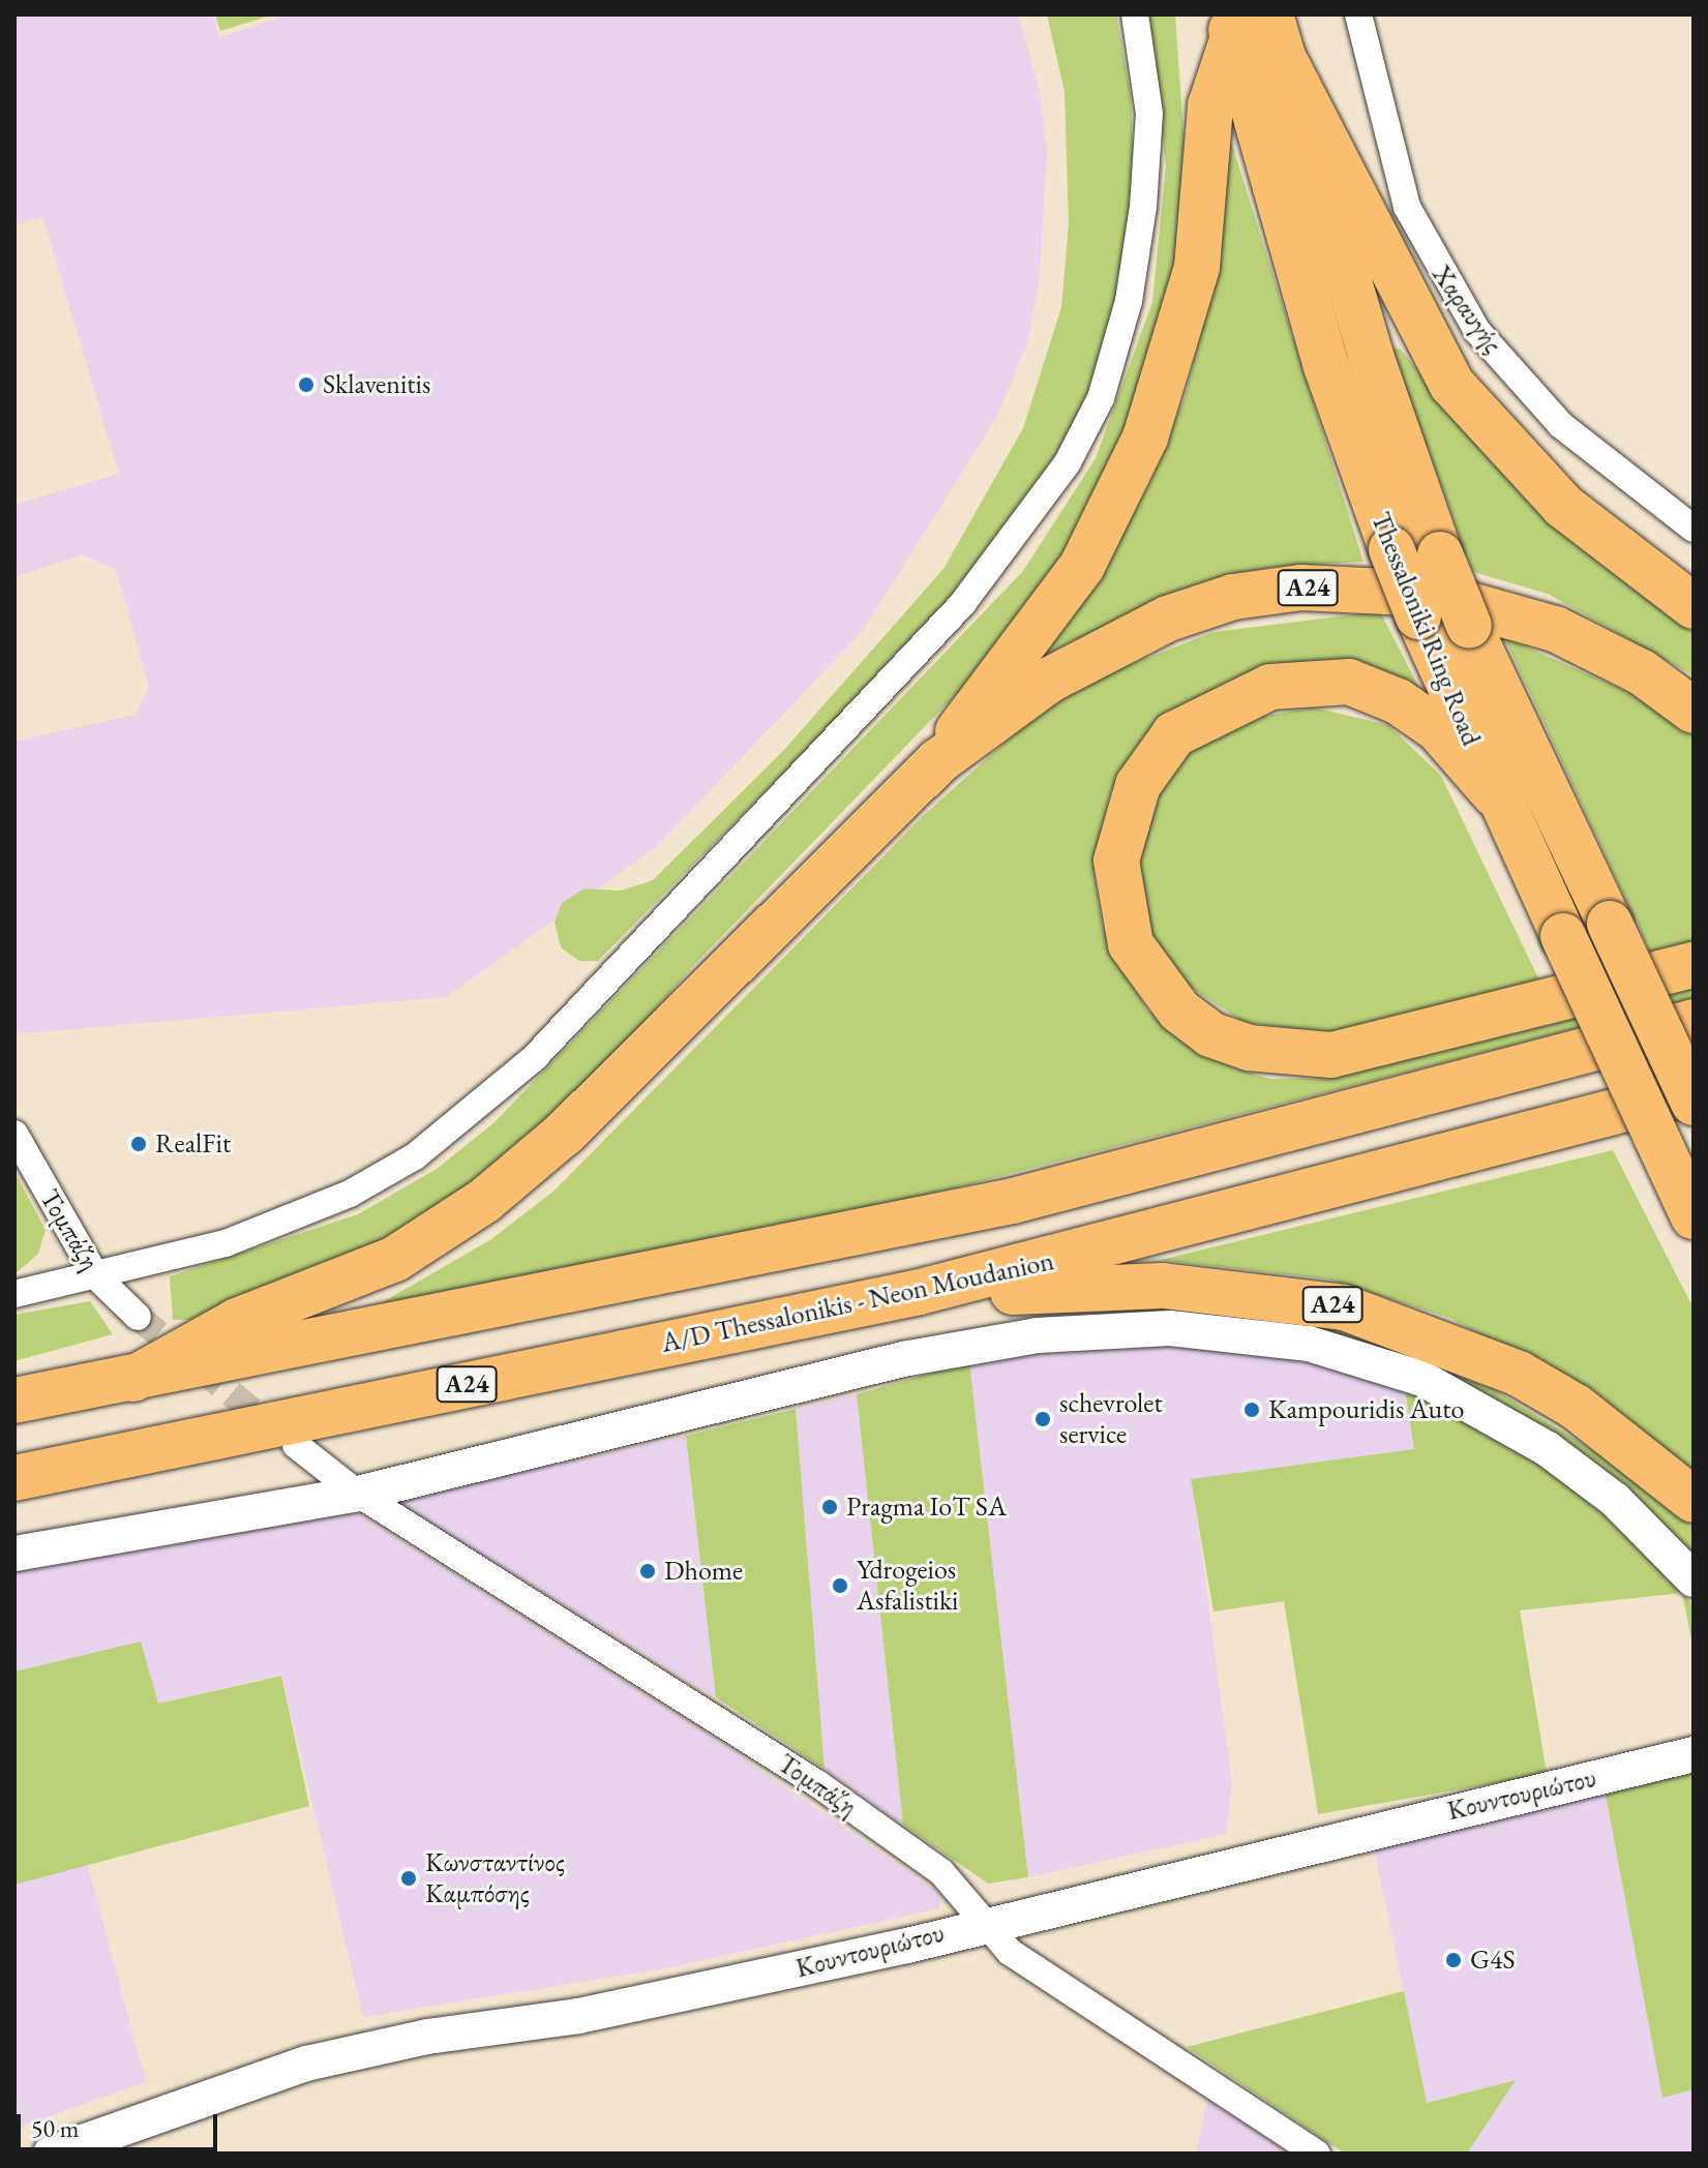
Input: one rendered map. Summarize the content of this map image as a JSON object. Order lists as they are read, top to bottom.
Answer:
{
  "streets": {
    "highway": ["Α24", "Thessaloniki Ring Road", "A/D Thessalonikis - Neon Moudanion"],
    "street": ["Χαραυγής", "Τομπάζη", "Κουντουριώτου"]
  },
  "crossings": [
    ["Α24", "A/D Thessalonikis - Neon Moudanion"],
    ["Τομπάζη", "Κουντουριώτου"]
  ],
  "places": [
    "Sklavenitis",
    "RealFit",
    "Kampouridis Auto",
    "schevrolet service",
    "Pragma IoT SA",
    "Dhome",
    "Ydrogeios Asfalistiki",
    "Κωνσταντίνος Καμπόσης",
    "G4S"
  ],
  "scale_bar": "50 m"
}
